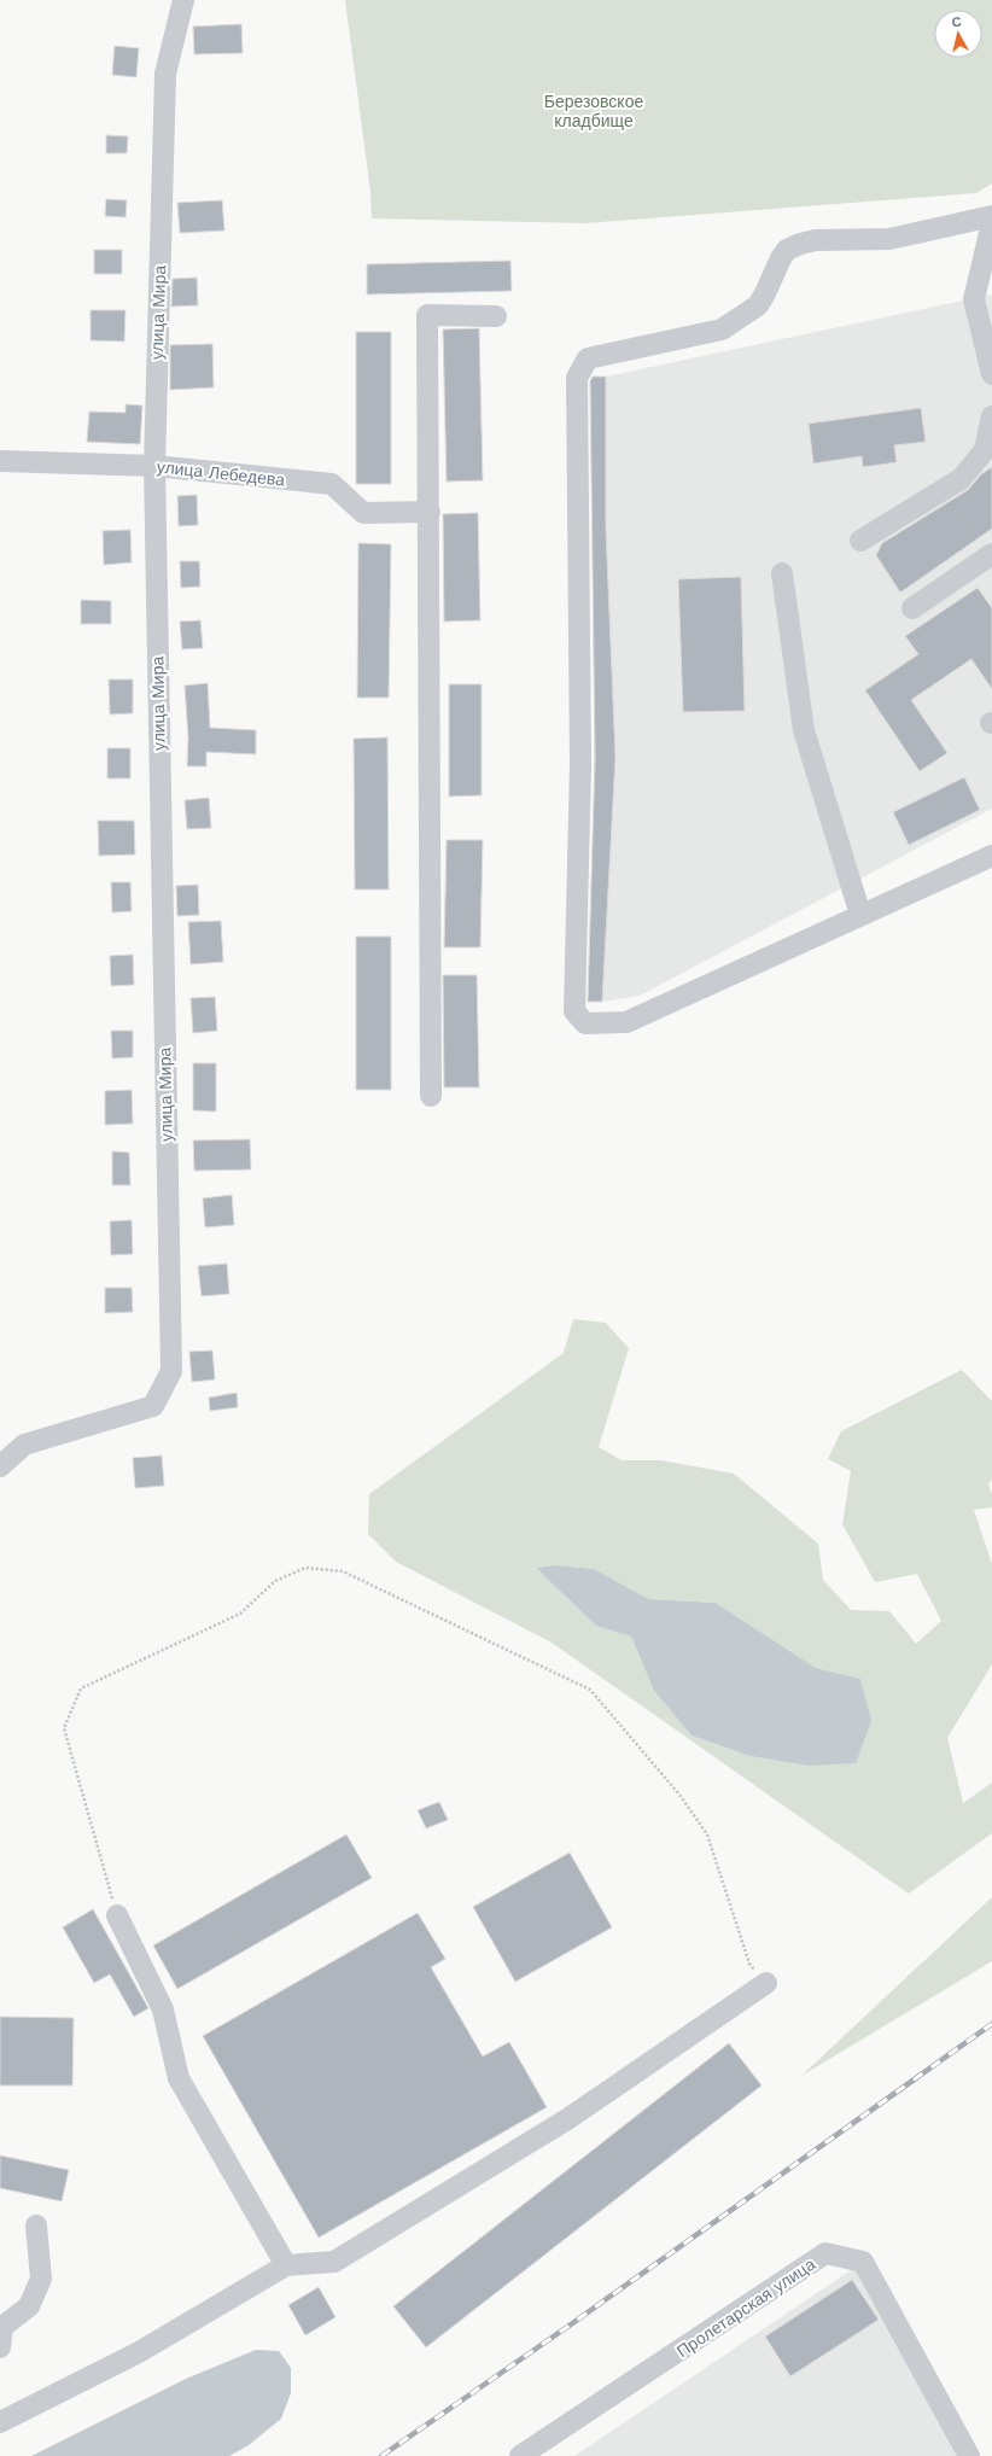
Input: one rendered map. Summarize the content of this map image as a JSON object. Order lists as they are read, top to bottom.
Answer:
{
  "streets": {
    "street": ["улица Мира", "улица Лебедева", "Пролетарская улица"]
  },
  "crossings": [
    ["улица Мира", "улица Лебедева"]
  ],
  "parks": ["Березовское кладбище"],
  "north": "top"
}
